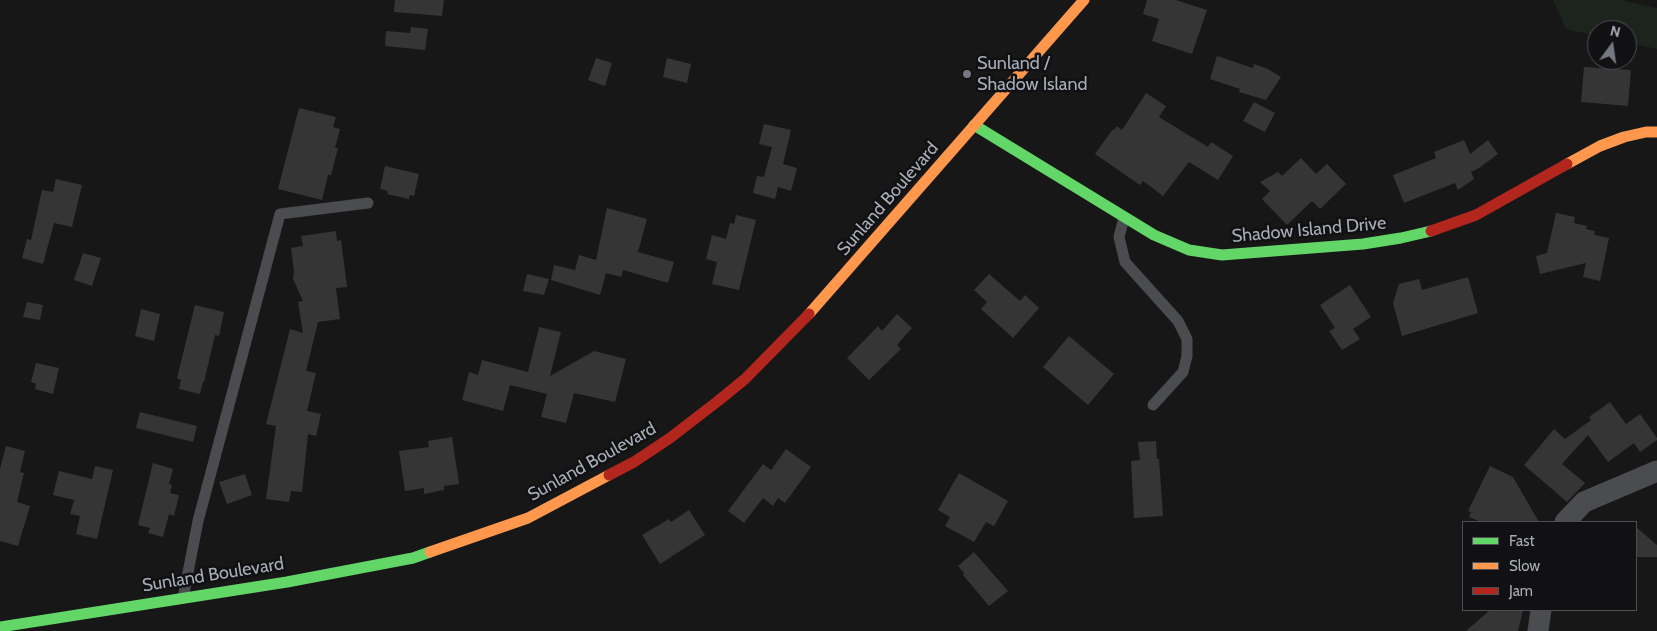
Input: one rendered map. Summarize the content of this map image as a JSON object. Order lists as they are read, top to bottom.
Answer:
{
  "streets": {
    "main road": ["Sunland Boulevard", "Shadow Island Drive"]
  },
  "crossings": [
    ["Sunland Boulevard", "Shadow Island Drive"]
  ],
  "places": ["Sunland / Shadow Island"],
  "legend": ["Fast", "Slow", "Jam"],
  "north": "top"
}
